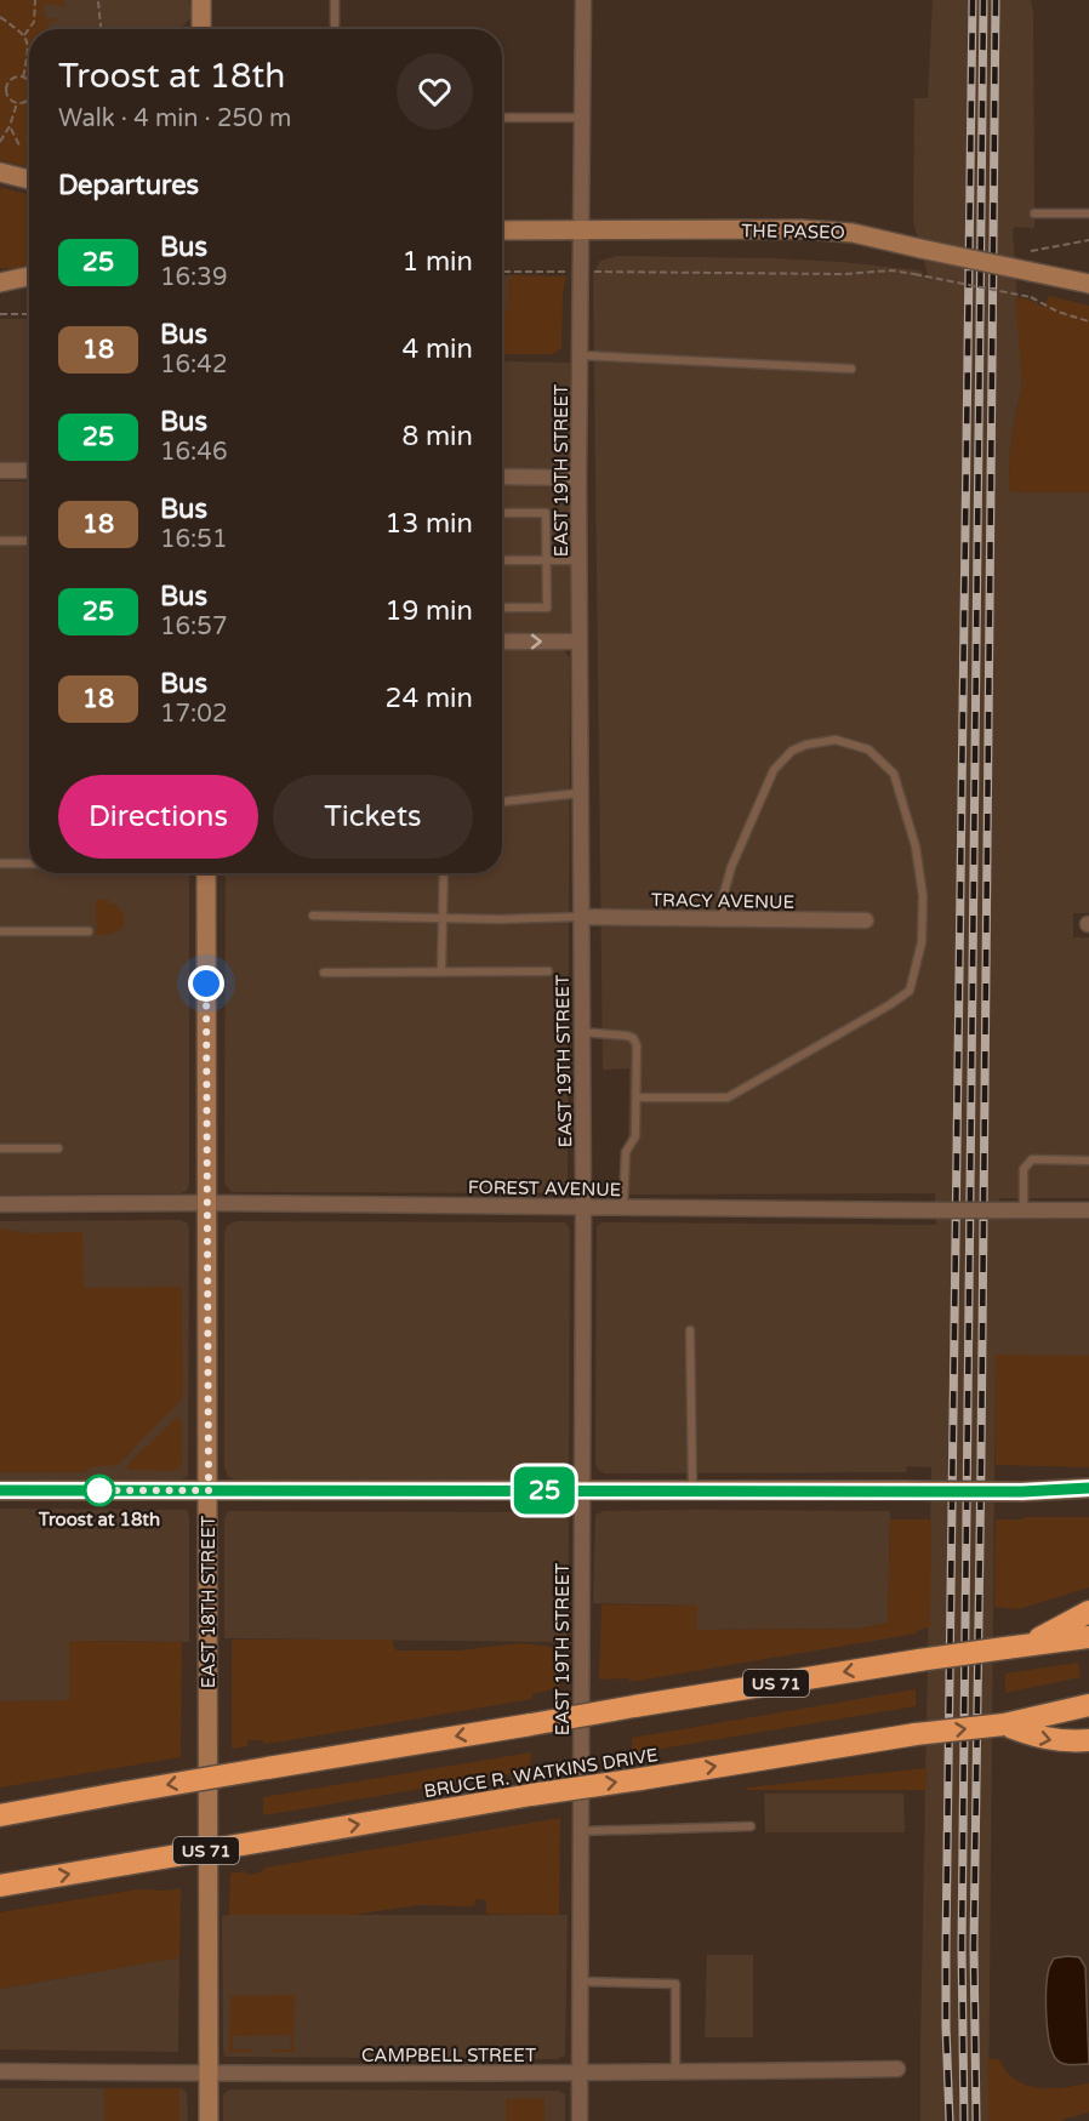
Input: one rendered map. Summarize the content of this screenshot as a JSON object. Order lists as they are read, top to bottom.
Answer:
{
  "streets": {
    "highway": ["US 71", "BRUCE R. WATKINS DRIVE"],
    "main road": ["THE PASEO", "EAST 18TH STREET"],
    "street": [
      "EAST 19TH STREET",
      "TRACY AVENUE",
      "FOREST AVENUE",
      "CAMPBELL STREET"
    ]
  },
  "crossings": [
    ["THE PASEO", "EAST 19TH STREET"],
    ["EAST 19TH STREET", "TRACY AVENUE"],
    ["EAST 19TH STREET", "FOREST AVENUE"],
    ["EAST 19TH STREET", "CAMPBELL STREET"],
    ["FOREST AVENUE", "EAST 18TH STREET"],
    ["EAST 18TH STREET", "CAMPBELL STREET"]
  ],
  "places": ["Troost at 18th"],
  "lines": ["bus line 25"],
  "page": {
    "on_map": "25",
    "heading": [
      ["Troost at 18th", "Walk · 4 min · 250 m"],
      "Departures"
    ],
    "list": [
      {
        "mark": "25",
        "name": "Bus",
        "note": "16:39",
        "value": "1 min"
      },
      {
        "mark": "18",
        "name": "Bus",
        "note": "16:42",
        "value": "4 min"
      },
      {
        "mark": "25",
        "name": "Bus",
        "note": "16:46",
        "value": "8 min"
      },
      {
        "mark": "18",
        "name": "Bus",
        "note": "16:51",
        "value": "13 min"
      },
      {
        "mark": "25",
        "name": "Bus",
        "note": "16:57",
        "value": "19 min"
      },
      {
        "mark": "18",
        "name": "Bus",
        "note": "17:02",
        "value": "24 min"
      }
    ],
    "buttons": ["Directions", "Tickets"]
  }
}
